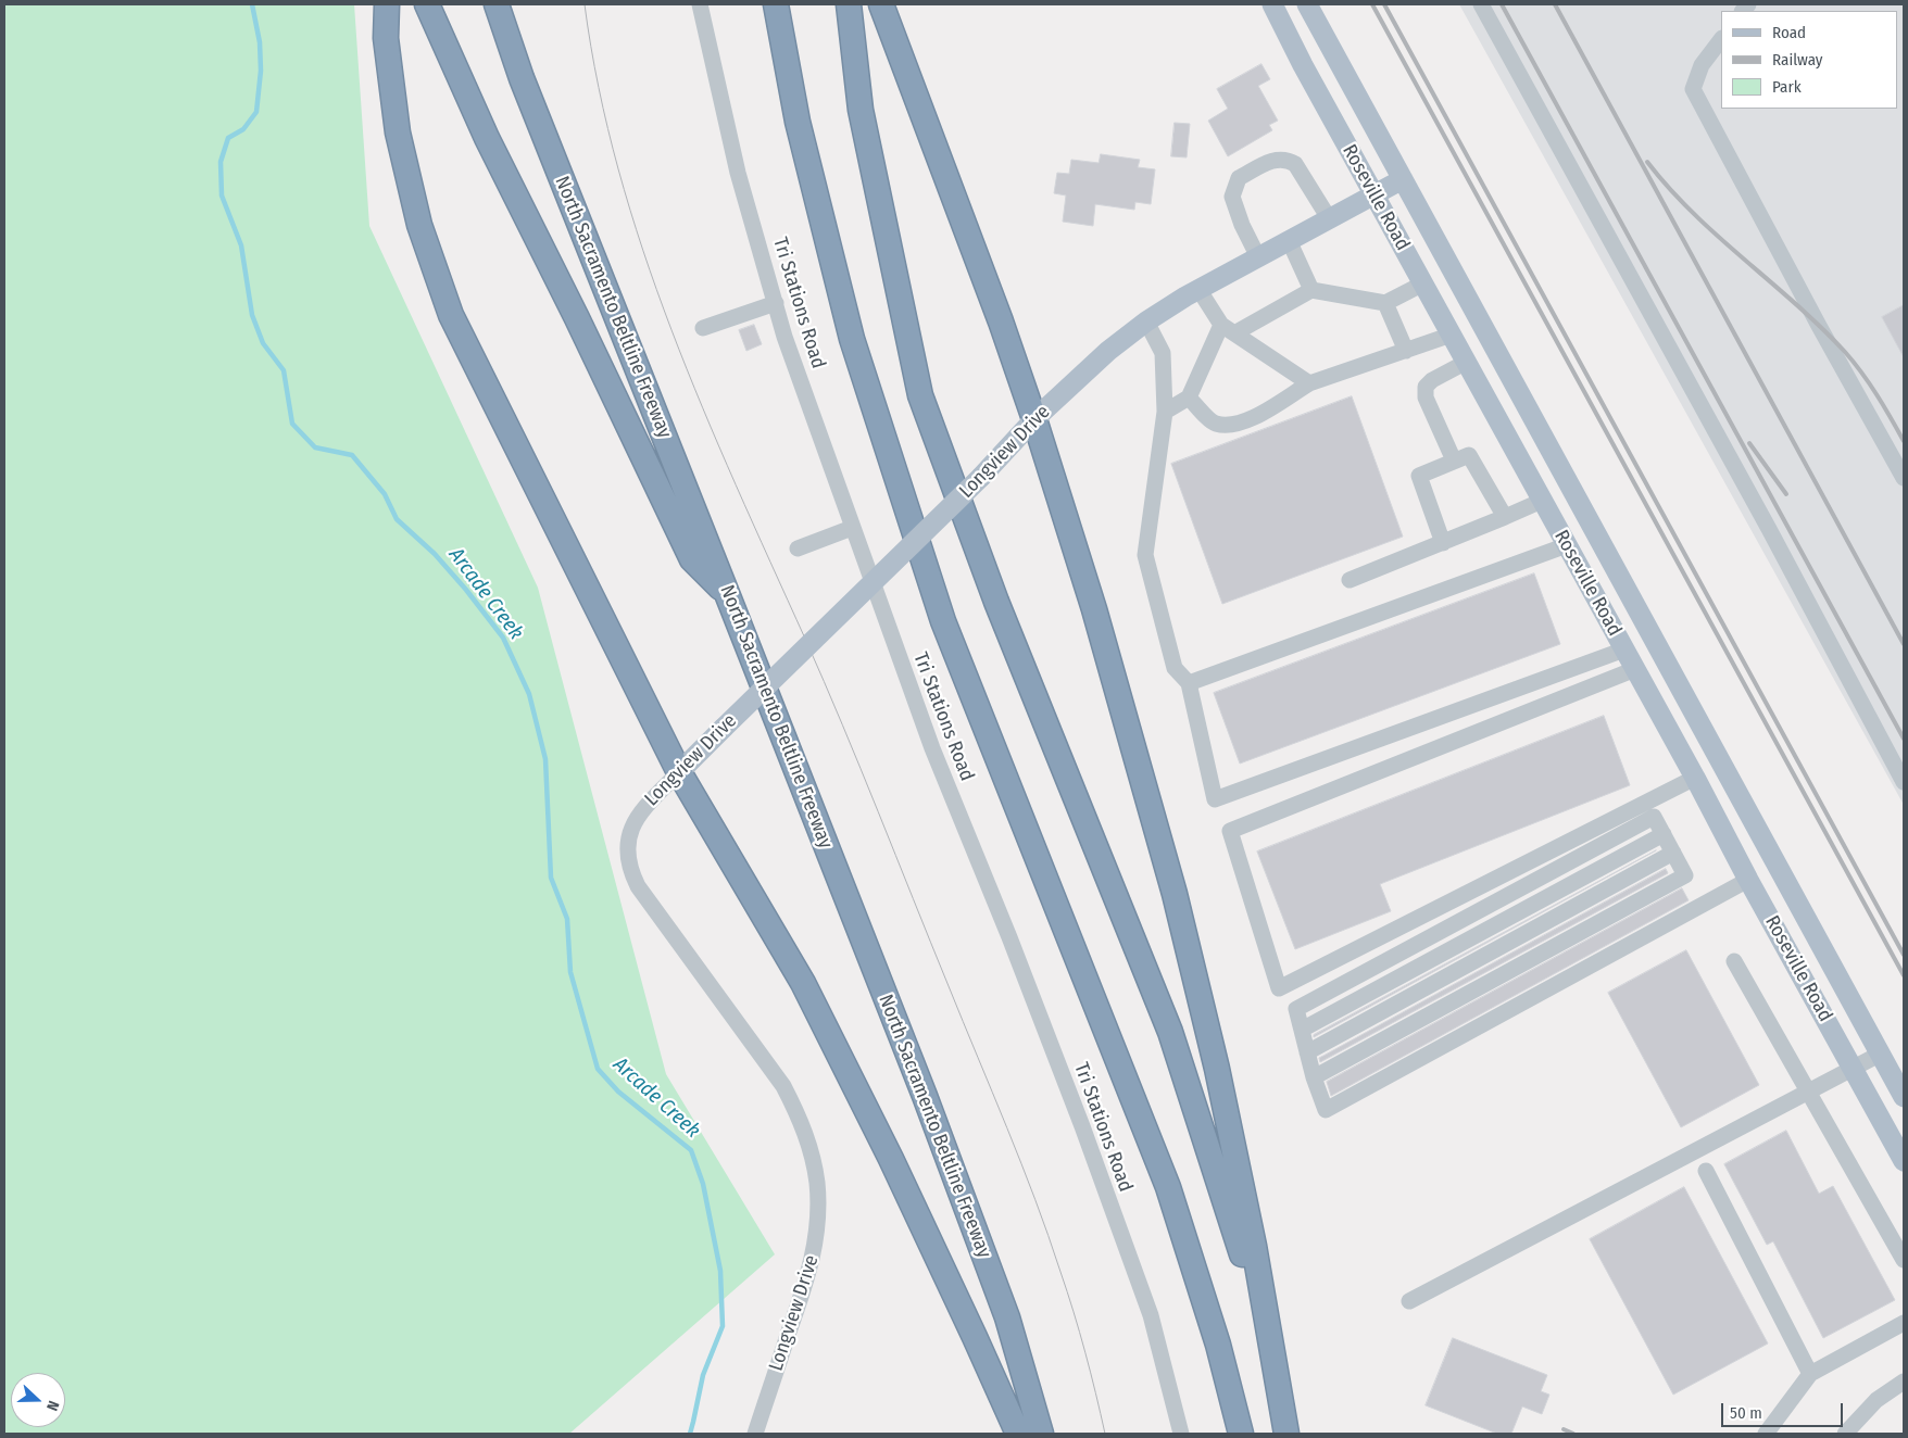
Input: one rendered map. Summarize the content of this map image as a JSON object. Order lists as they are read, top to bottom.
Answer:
{
  "streets": {
    "highway": ["North Sacramento Beltline Freeway"],
    "main road": ["Roseville Road", "Longview Drive"],
    "street": ["Tri Stations Road"]
  },
  "crossings": [
    ["Roseville Road", "Longview Drive"]
  ],
  "water": ["Arcade Creek"],
  "legend": ["Road", "Railway", "Park"],
  "scale_bar": "50 m",
  "north": "right"
}
